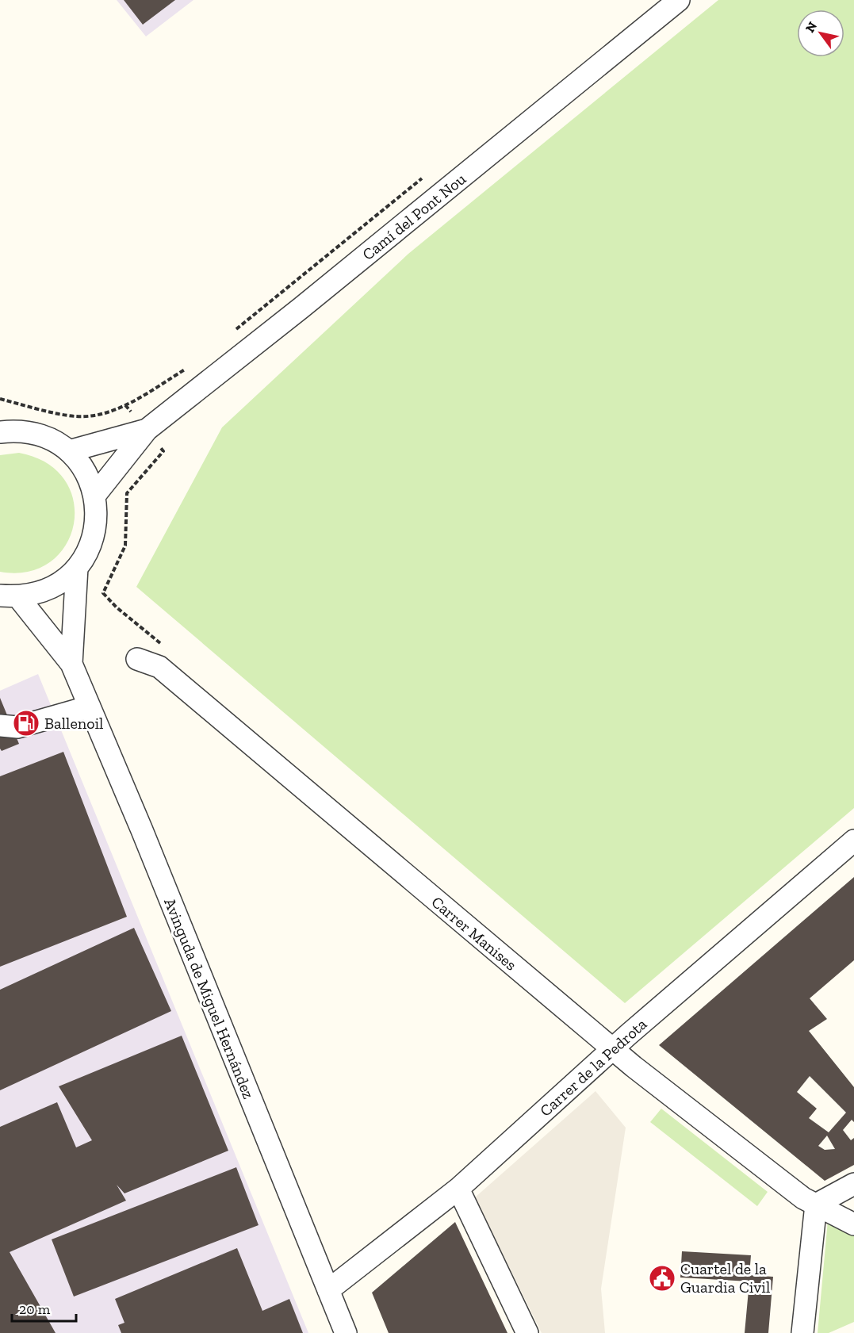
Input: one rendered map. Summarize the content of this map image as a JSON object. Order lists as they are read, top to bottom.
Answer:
{
  "streets": {
    "street": [
      "Camí del Pont Nou",
      "Carrer Manises",
      "Avinguda de Miguel Hernández",
      "Carrer de la Pedrota"
    ]
  },
  "crossings": [
    ["Carrer Manises", "Carrer de la Pedrota"],
    ["Avinguda de Miguel Hernández", "Carrer de la Pedrota"]
  ],
  "places": {
    "fuel station": ["Ballenoil"],
    "public building": ["Cuartel de la Guardia Civil"]
  },
  "scale_bar": "20 m",
  "north": "top left"
}
